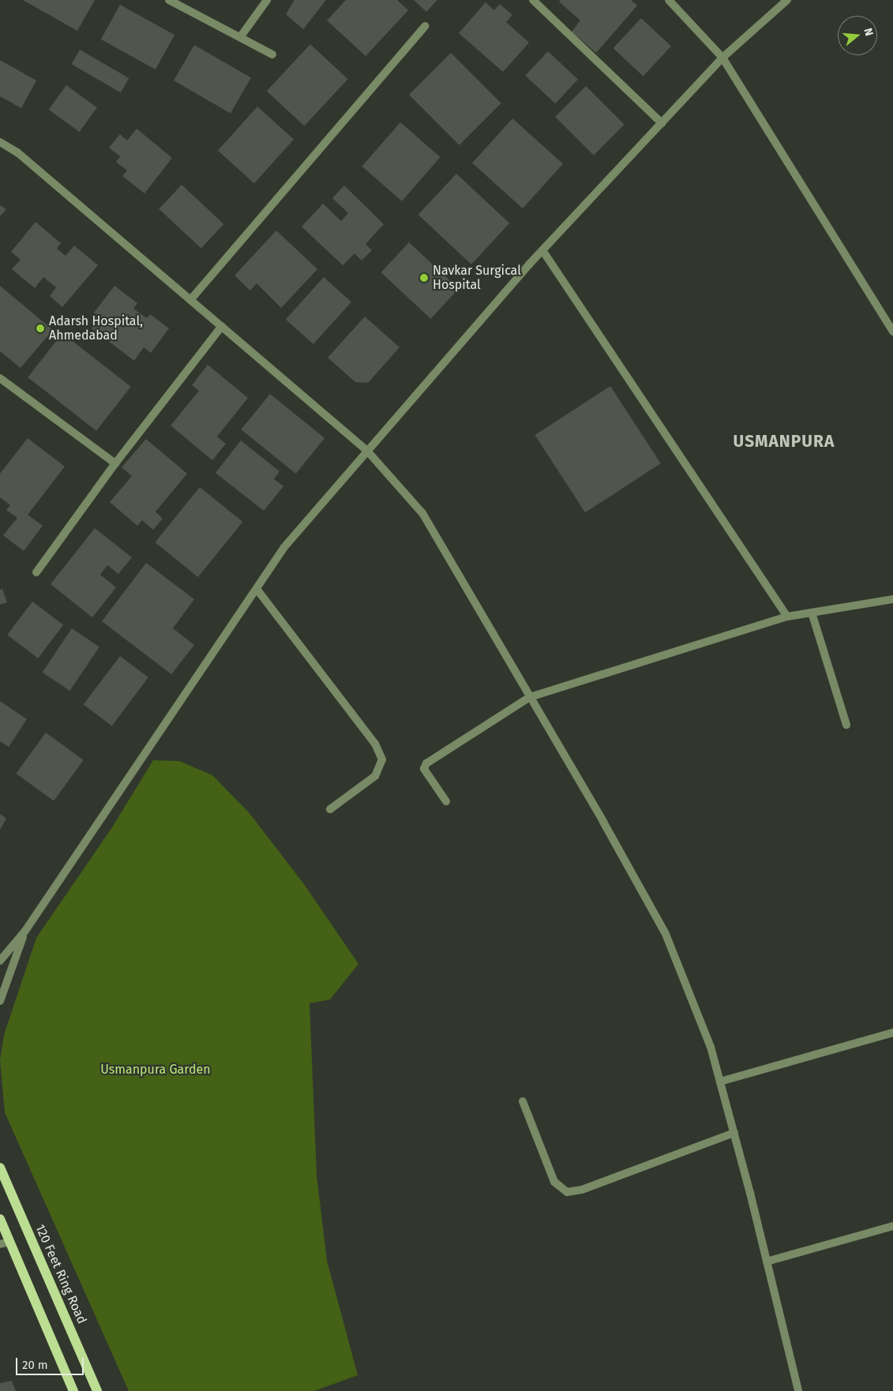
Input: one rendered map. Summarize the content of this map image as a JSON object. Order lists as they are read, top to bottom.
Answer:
{
  "streets": {
    "main road": ["120 Feet Ring Road"]
  },
  "districts": ["USMANPURA"],
  "parks": ["Usmanpura Garden"],
  "places": ["Navkar Surgical Hospital", "Adarsh Hospital, Ahmedabad"],
  "scale_bar": "20 m",
  "north": "right"
}
